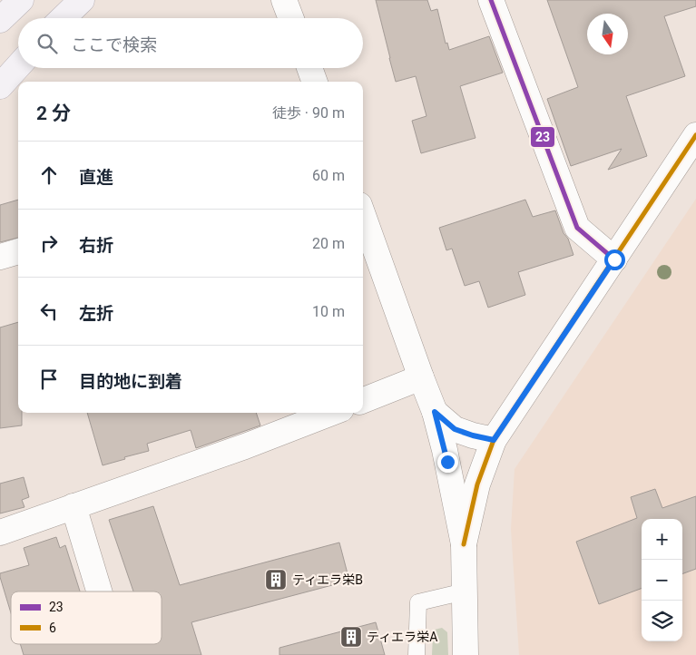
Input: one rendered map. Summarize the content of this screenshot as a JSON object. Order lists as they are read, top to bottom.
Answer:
{
  "places": {
    "building": ["ティエラ栄B", "ティエラ栄A"]
  },
  "lines": ["transit line 23", "transit line 6"],
  "legend": ["23", "6"],
  "north": "bottom",
  "page": {
    "search": "ここで検索",
    "heading": ["2 分", "徒歩 · 90 m"],
    "list": [
      ["直進", "60 m"],
      ["右折", "20 m"],
      ["左折", "10 m"],
      "目的地に到着"
    ],
    "map_buttons": ["+", "−"]
  }
}
